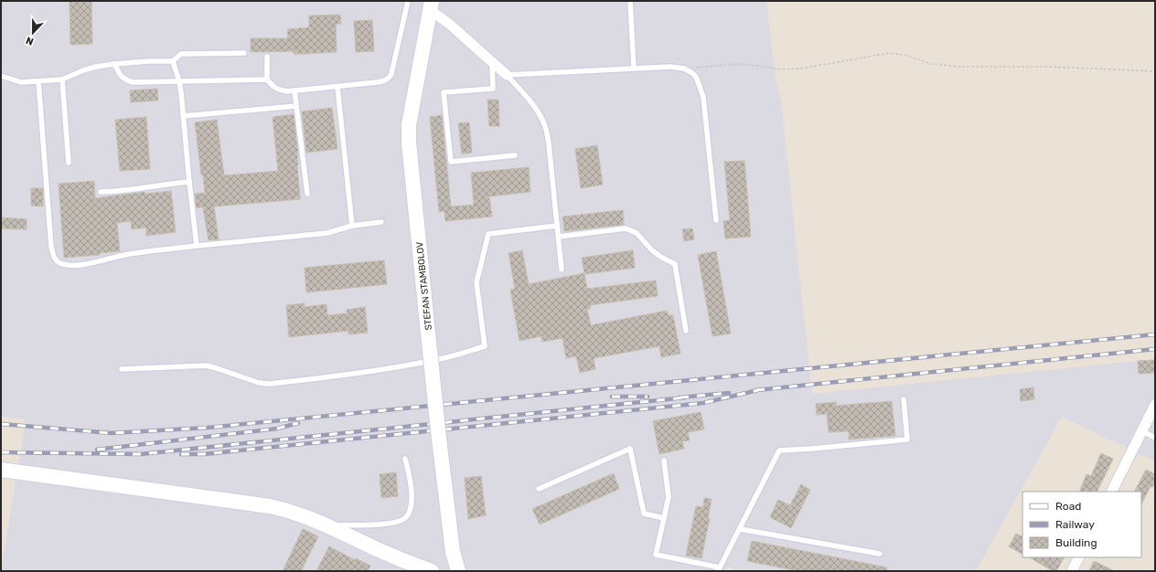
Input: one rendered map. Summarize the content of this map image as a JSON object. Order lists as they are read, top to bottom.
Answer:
{
  "streets": {
    "street": ["STEFAN STAMBOLOV"]
  },
  "legend": ["Road", "Railway", "Building"],
  "north": "bottom"
}
